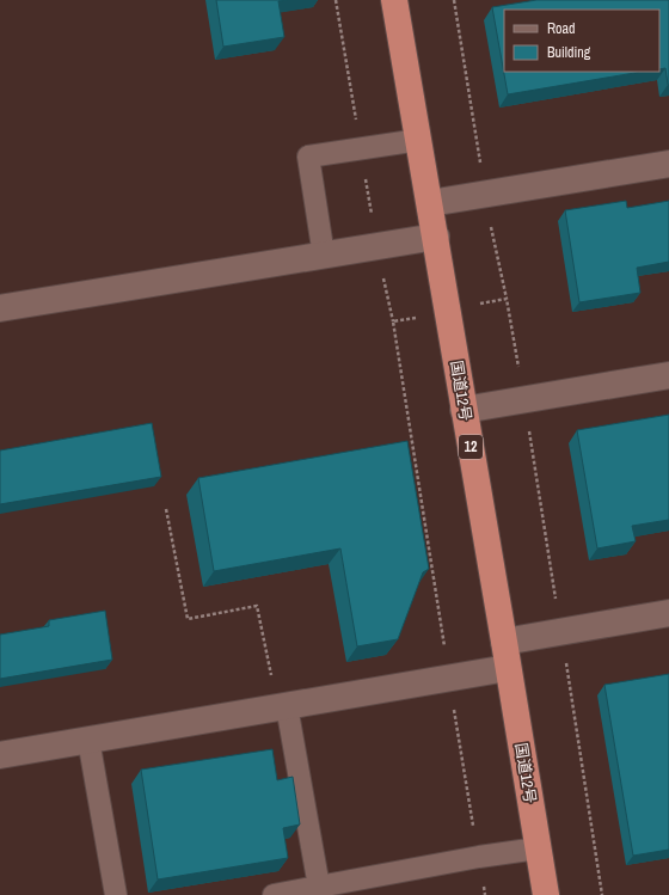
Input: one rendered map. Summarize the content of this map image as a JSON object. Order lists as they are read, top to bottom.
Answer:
{
  "streets": {
    "highway": ["国道12号", "12"]
  },
  "legend": ["Road", "Building"]
}
